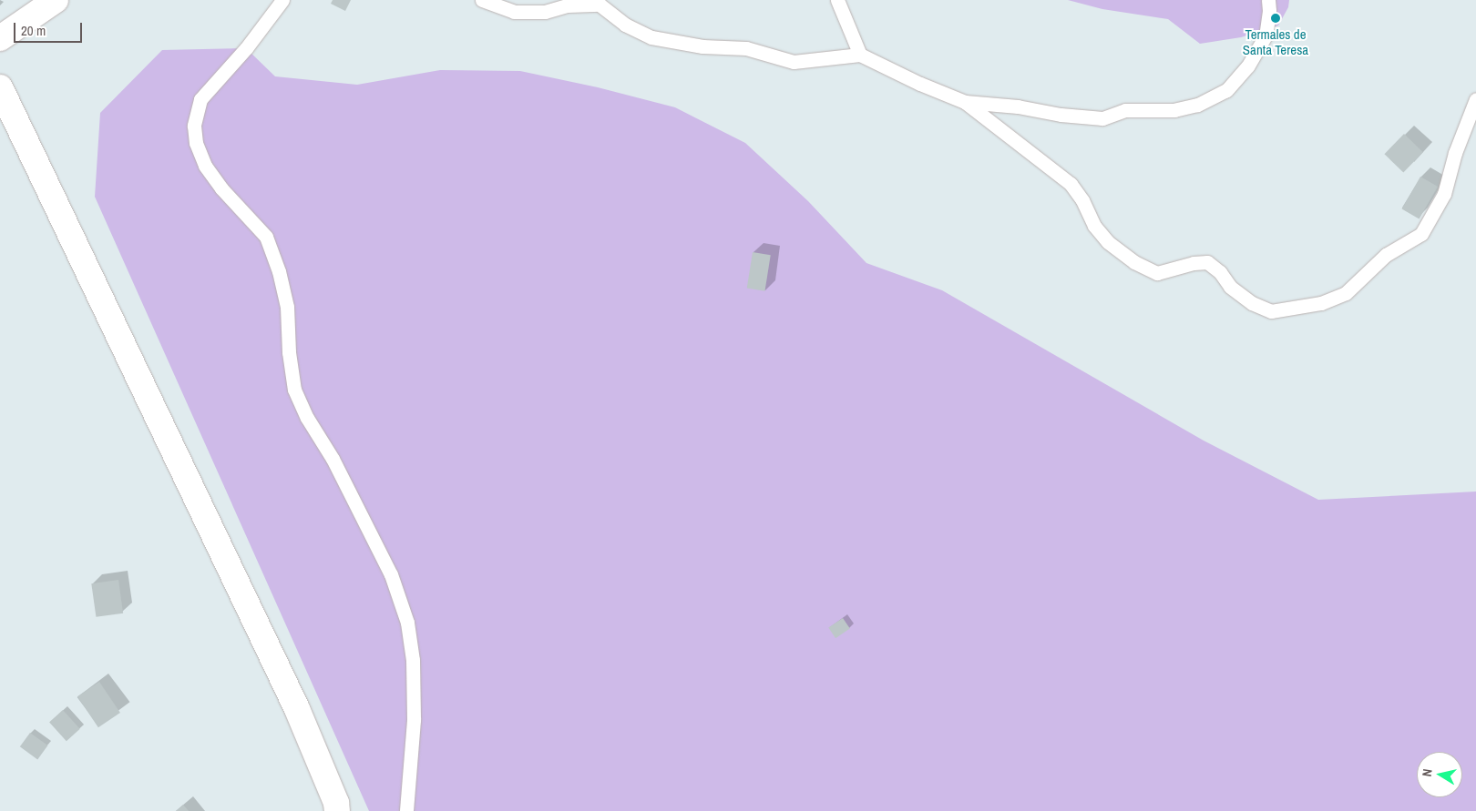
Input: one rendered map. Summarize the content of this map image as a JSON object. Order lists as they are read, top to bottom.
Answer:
{
  "places": ["Termales de Santa Teresa"],
  "scale_bar": "20 m",
  "north": "left"
}
